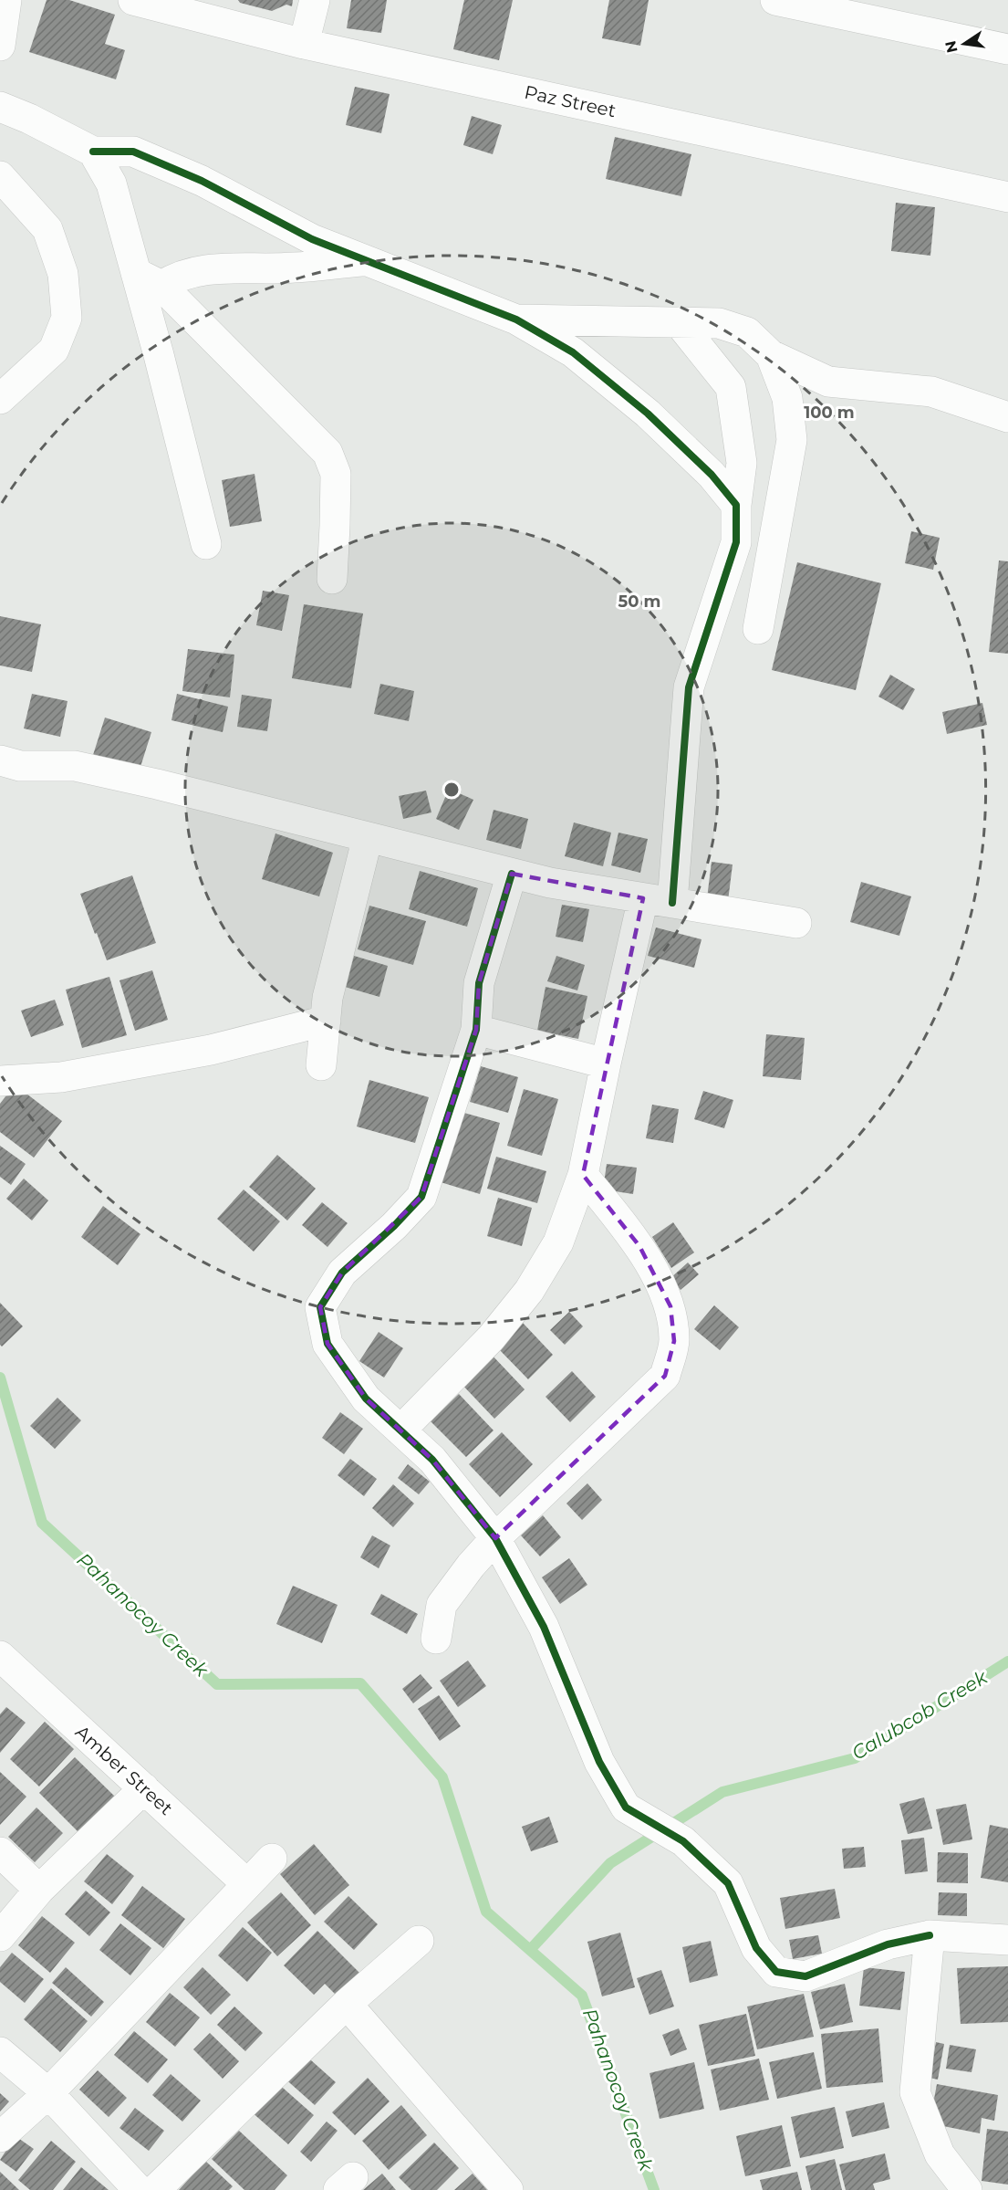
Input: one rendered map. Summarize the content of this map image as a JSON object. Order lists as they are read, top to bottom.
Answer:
{
  "streets": {
    "street": ["Paz Street", "Amber Street"]
  },
  "water": ["Pahanocoy Creek", "Calubcob Creek"],
  "north": "left",
  "rings": ["100 m", "50 m"]
}
